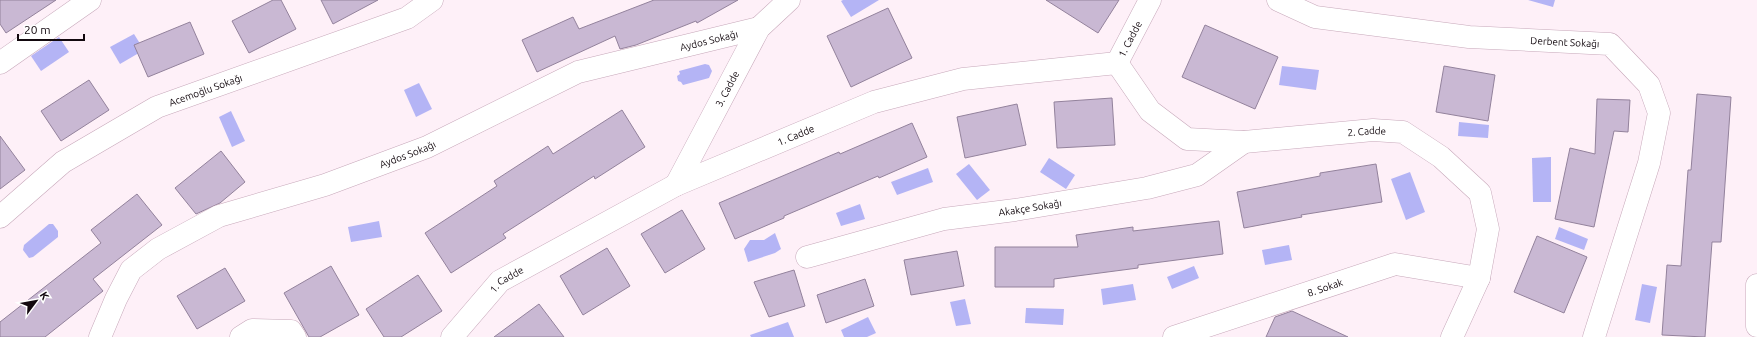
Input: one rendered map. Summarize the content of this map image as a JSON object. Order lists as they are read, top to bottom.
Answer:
{
  "streets": {
    "street": [
      "1. Cadde",
      "Aydos Sokağı",
      "Derbent Sokağı",
      "3. Cadde",
      "Acemoğlu Sokağı",
      "2. Cadde",
      "Akakçe Sokağı",
      "8. Sokak"
    ]
  },
  "crossings": [
    ["1. Cadde", "3. Cadde"],
    ["1. Cadde", "2. Cadde"],
    ["Aydos Sokağı", "3. Cadde"],
    ["2. Cadde", "Akakçe Sokağı"],
    ["2. Cadde", "8. Sokak"]
  ],
  "scale_bar": "20 m",
  "north": "top right"
}
